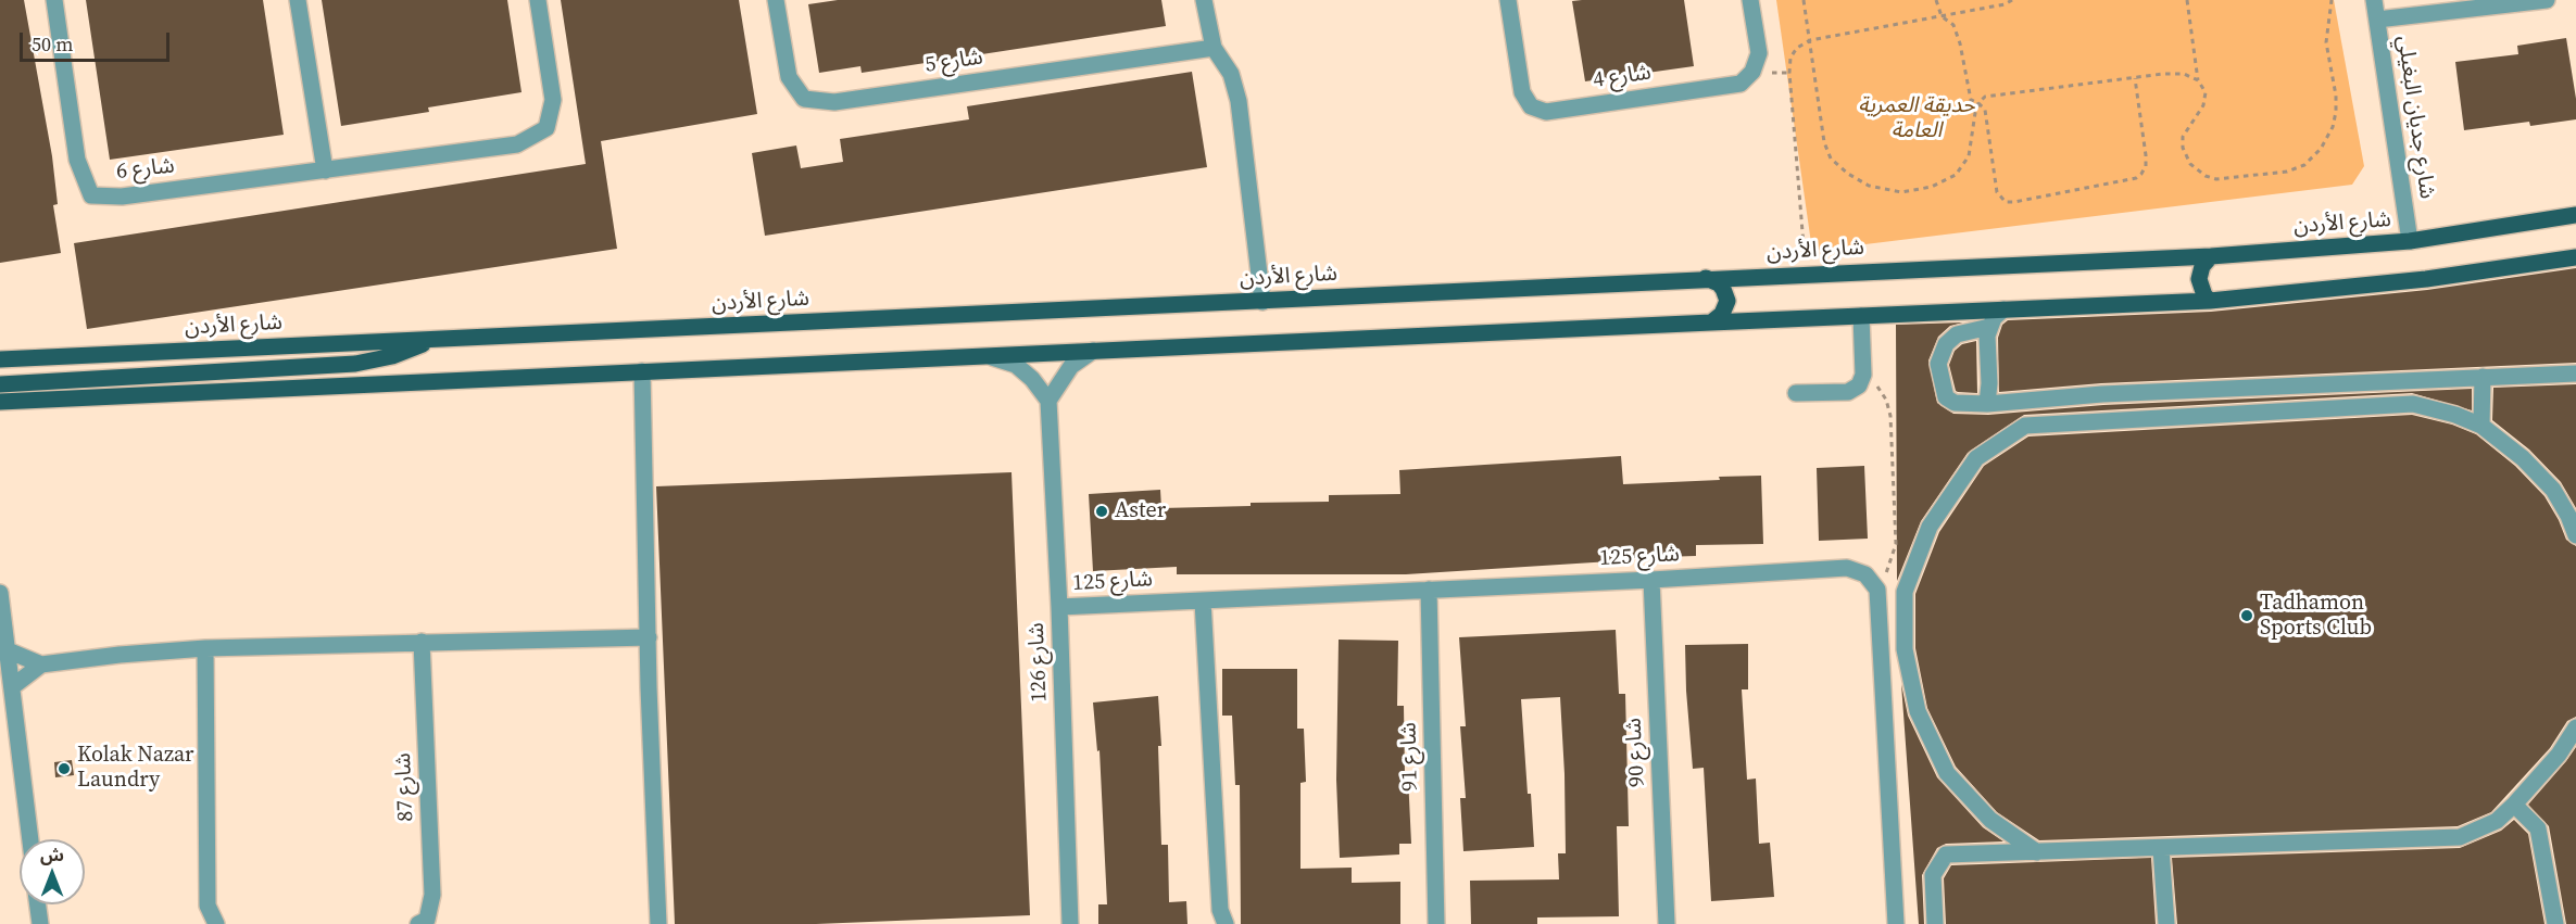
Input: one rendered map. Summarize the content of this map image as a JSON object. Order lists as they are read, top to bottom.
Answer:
{
  "streets": {
    "main road": ["شارع الأردن"],
    "street": [
      "شارع 5",
      "شارع 4",
      "شارع جديان البغيلي",
      "شارع 6",
      "شارع 125",
      "شارع 126",
      "شارع 90",
      "شارع 91",
      "شارع 87"
    ]
  },
  "crossings": [
    ["شارع جديان البغيلي", "شارع الأردن"],
    ["شارع 125", "شارع 126"],
    ["شارع 125", "شارع 90"],
    ["شارع 125", "شارع 91"]
  ],
  "parks": ["حديقة العمرية العامة"],
  "places": ["Aster", "Tadhamon Sports Club", "Kolak Nazar Laundry"],
  "scale_bar": "50 m",
  "north": "top"
}
